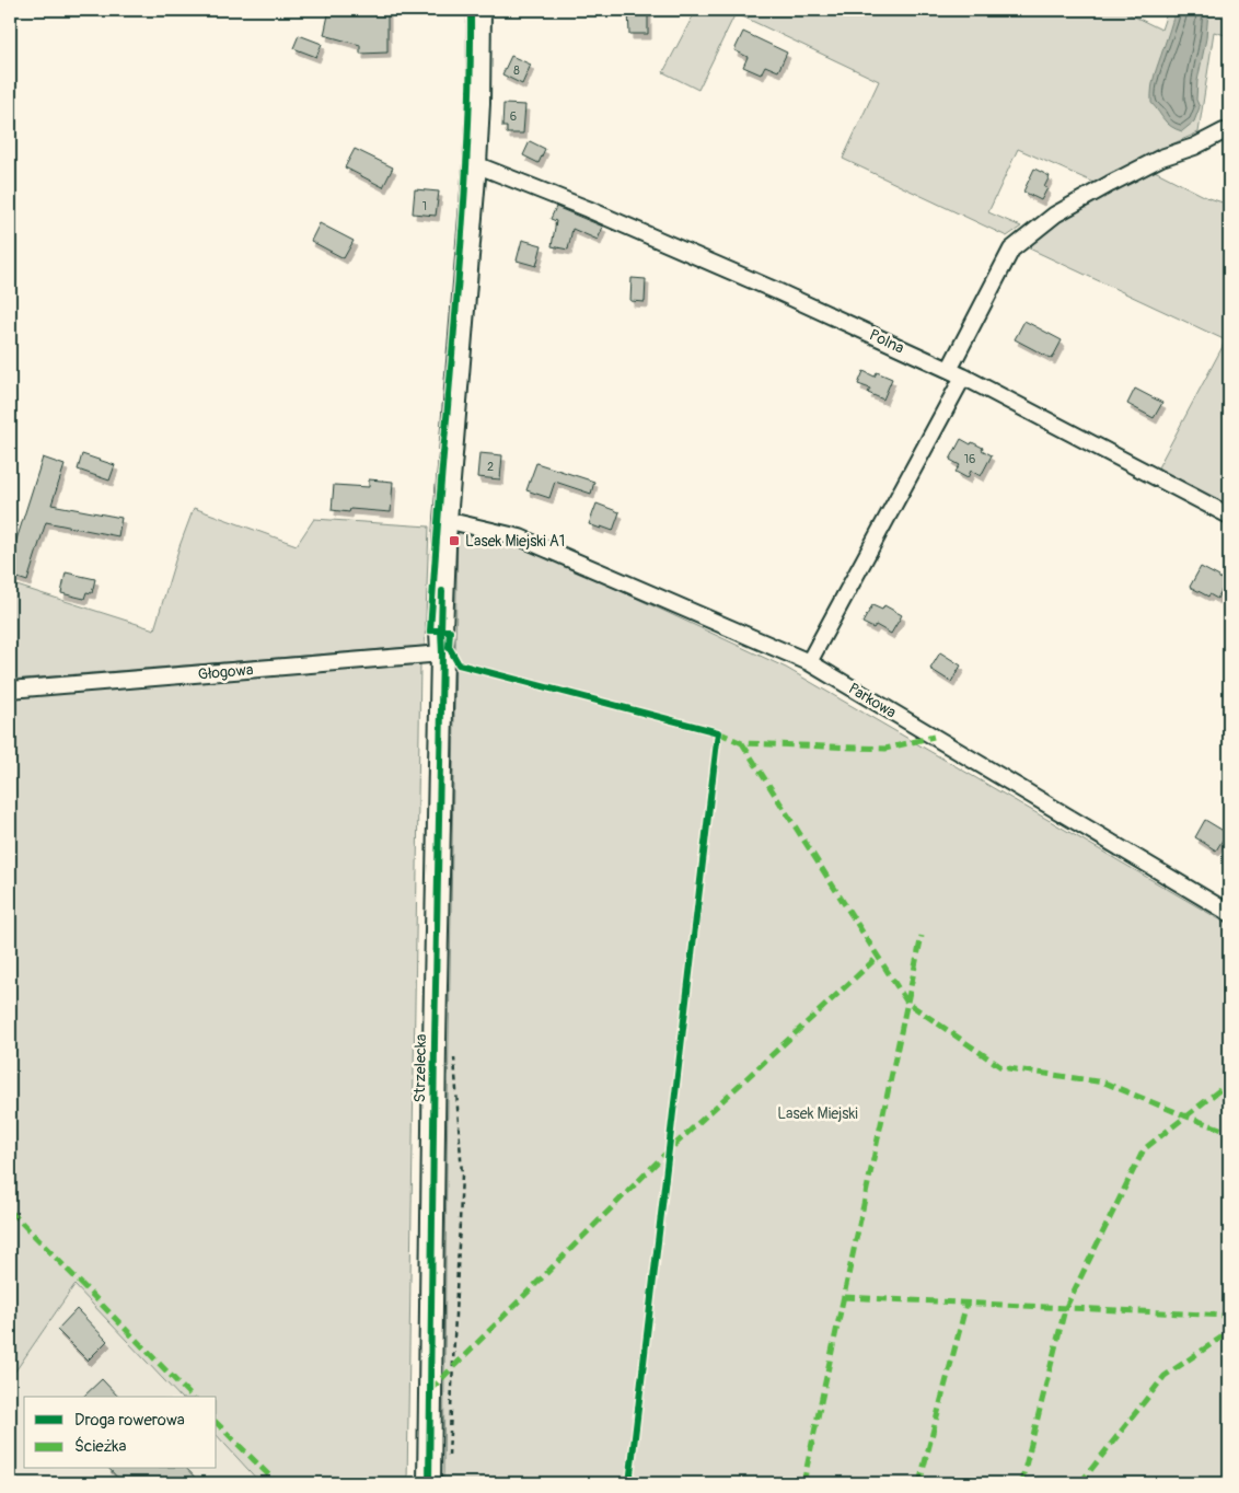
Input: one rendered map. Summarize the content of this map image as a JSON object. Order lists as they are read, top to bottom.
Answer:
{
  "streets": {
    "street": [
      "Polna",
      "Głogowa",
      "Parkowa",
      "Strzelecka"
    ]
  },
  "crossings": [
    ["Polna", "Strzelecka"],
    ["Głogowa", "Strzelecka"],
    ["Parkowa", "Strzelecka"]
  ],
  "parks": ["Lasek Miejski"],
  "places": {
    "transit": ["Lasek Miejski A1"]
  },
  "house_numbers": [
    "8",
    "6",
    "1",
    "16",
    "2"
  ],
  "legend": ["Droga rowerowa", "Ścieżka"]
}
